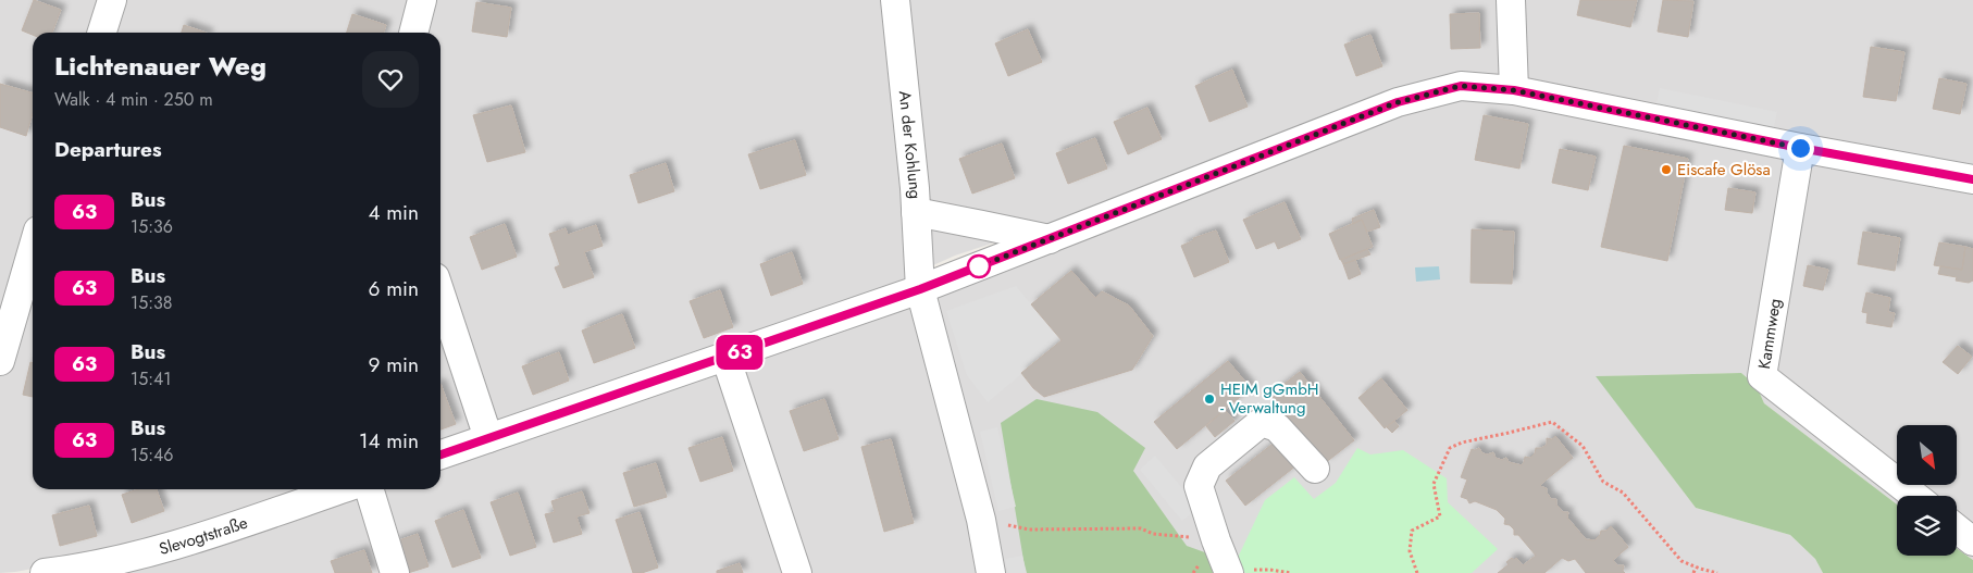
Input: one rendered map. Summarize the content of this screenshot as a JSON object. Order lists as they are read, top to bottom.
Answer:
{
  "streets": {
    "street": ["An der Kohlung", "Kammweg", "Slevogtstraße"]
  },
  "places": ["Eiscafe Glösa", "HEIM gGmbH - Verwaltung"],
  "lines": ["bus line 63"],
  "north": "bottom right",
  "page": {
    "on_map": "63",
    "heading": [
      ["Lichtenauer Weg", "Walk · 4 min · 250 m"],
      "Departures"
    ],
    "list": [
      {
        "mark": "63",
        "name": "Bus",
        "note": "15:36",
        "value": "4 min"
      },
      {
        "mark": "63",
        "name": "Bus",
        "note": "15:38",
        "value": "6 min"
      },
      {
        "mark": "63",
        "name": "Bus",
        "note": "15:41",
        "value": "9 min"
      },
      {
        "mark": "63",
        "name": "Bus",
        "note": "15:46",
        "value": "14 min"
      }
    ]
  }
}
